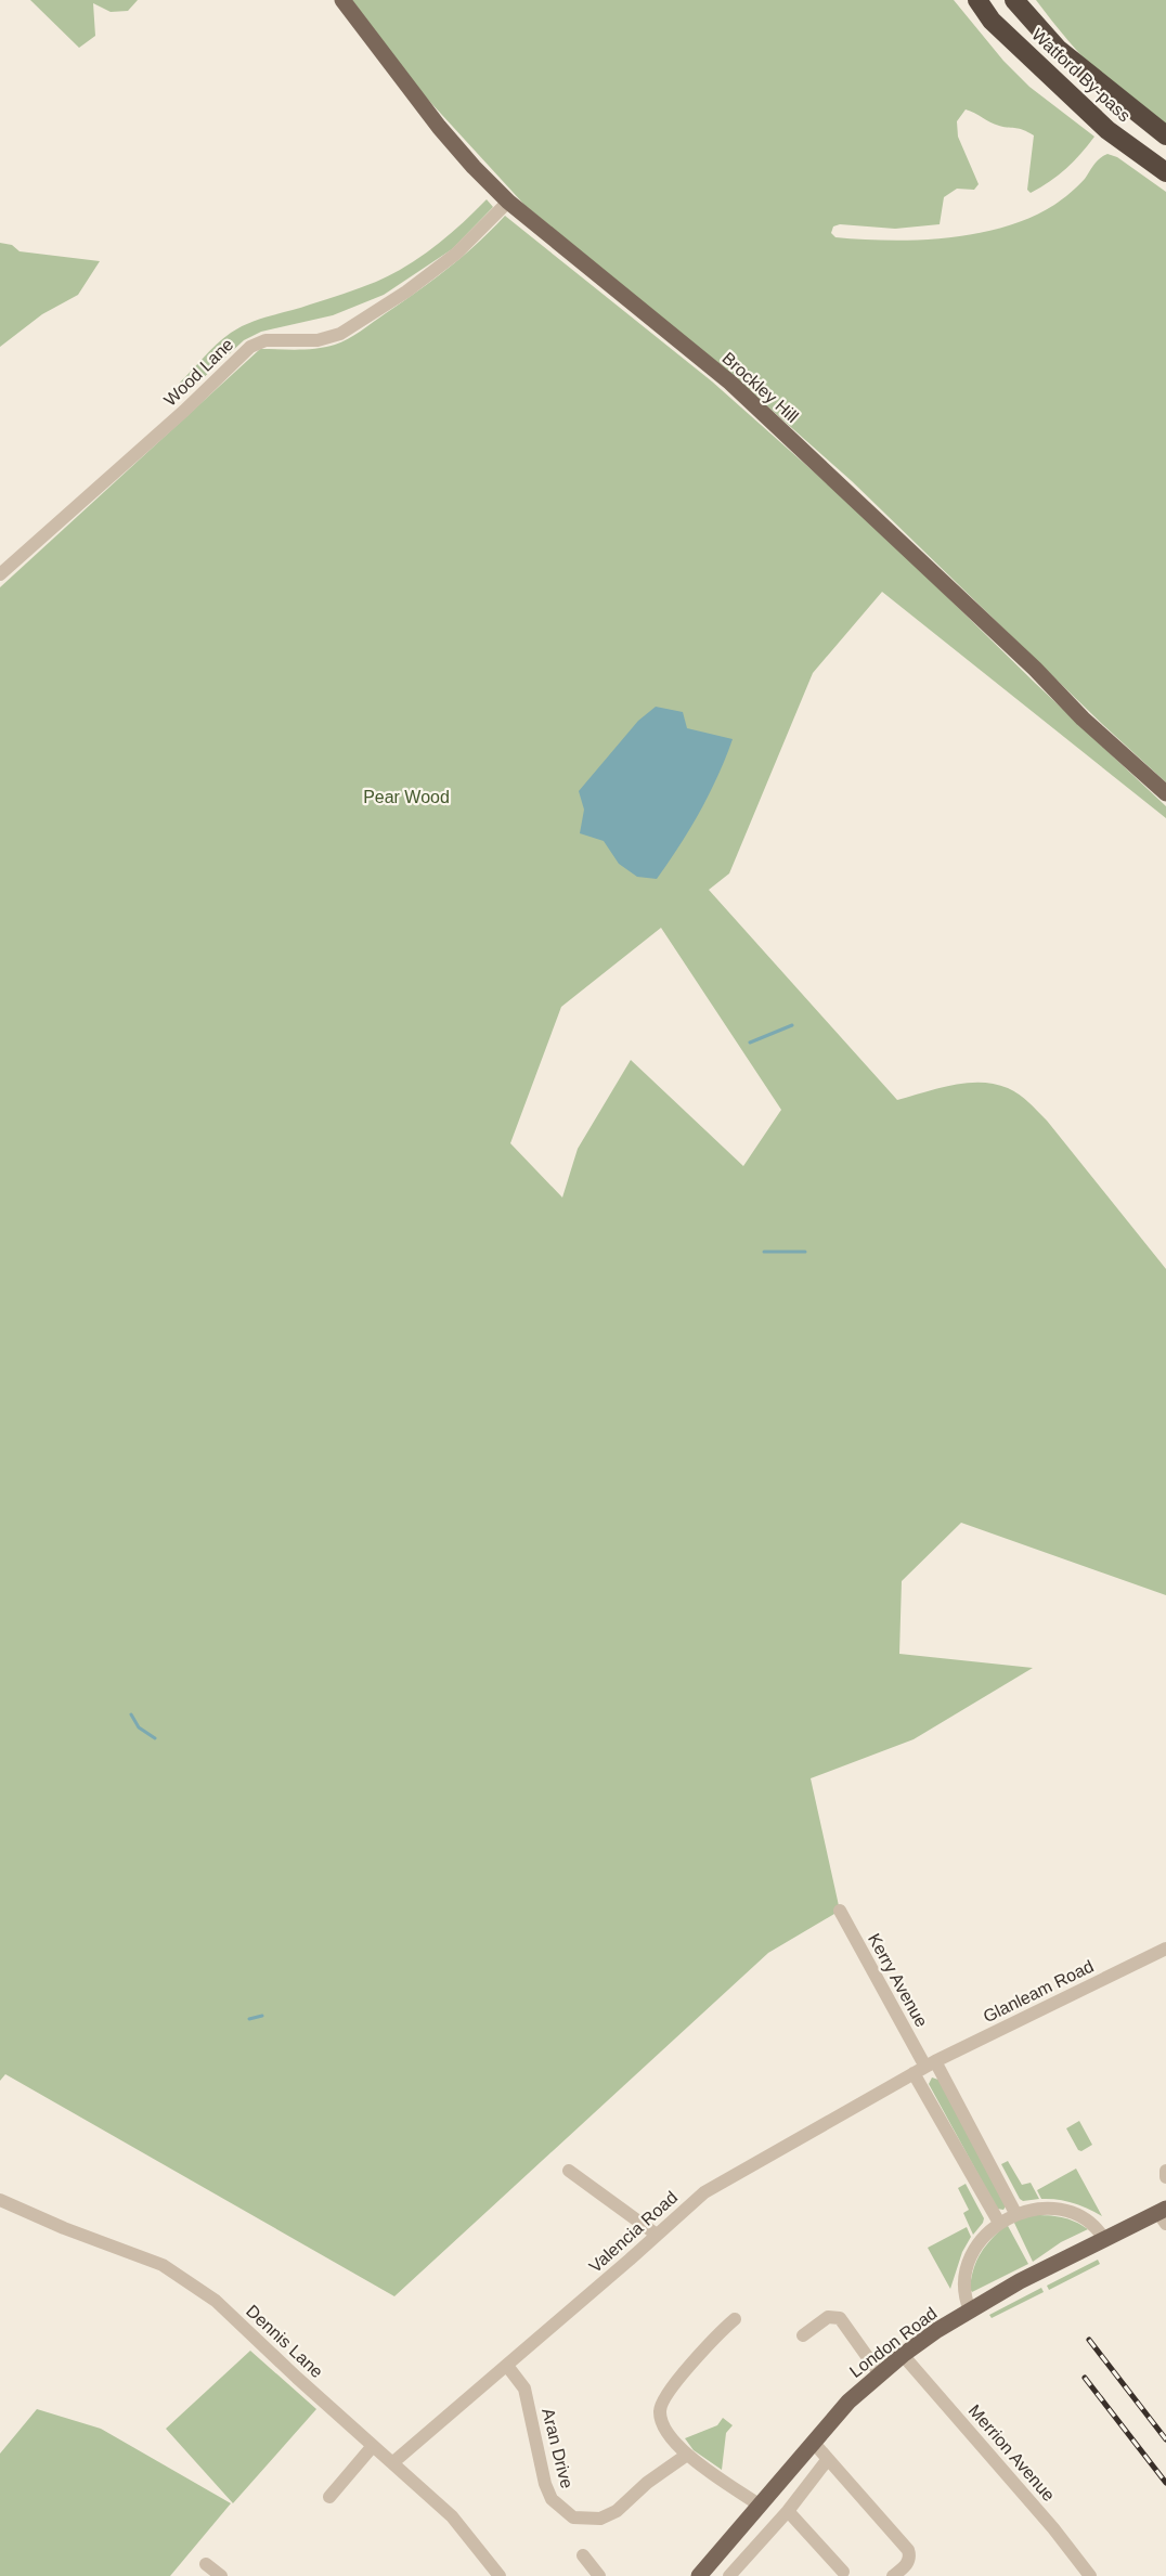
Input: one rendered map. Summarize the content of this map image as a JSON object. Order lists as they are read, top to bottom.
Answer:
{
  "streets": {
    "highway": ["Watford By-pass"],
    "main road": ["Brockley Hill", "London Road"],
    "street": [
      "Wood Lane",
      "Kerry Avenue",
      "Glanleam Road",
      "Valencia Road",
      "Dennis Lane",
      "Aran Drive",
      "Merrion Avenue"
    ]
  },
  "crossings": [
    ["Wood Lane", "Brockley Hill"],
    ["Kerry Avenue", "Glanleam Road"],
    ["Kerry Avenue", "Valencia Road"],
    ["Glanleam Road", "Valencia Road"],
    ["Valencia Road", "Dennis Lane"],
    ["Valencia Road", "Aran Drive"],
    ["London Road", "Merrion Avenue"]
  ],
  "parks": ["Pear Wood"]
}
